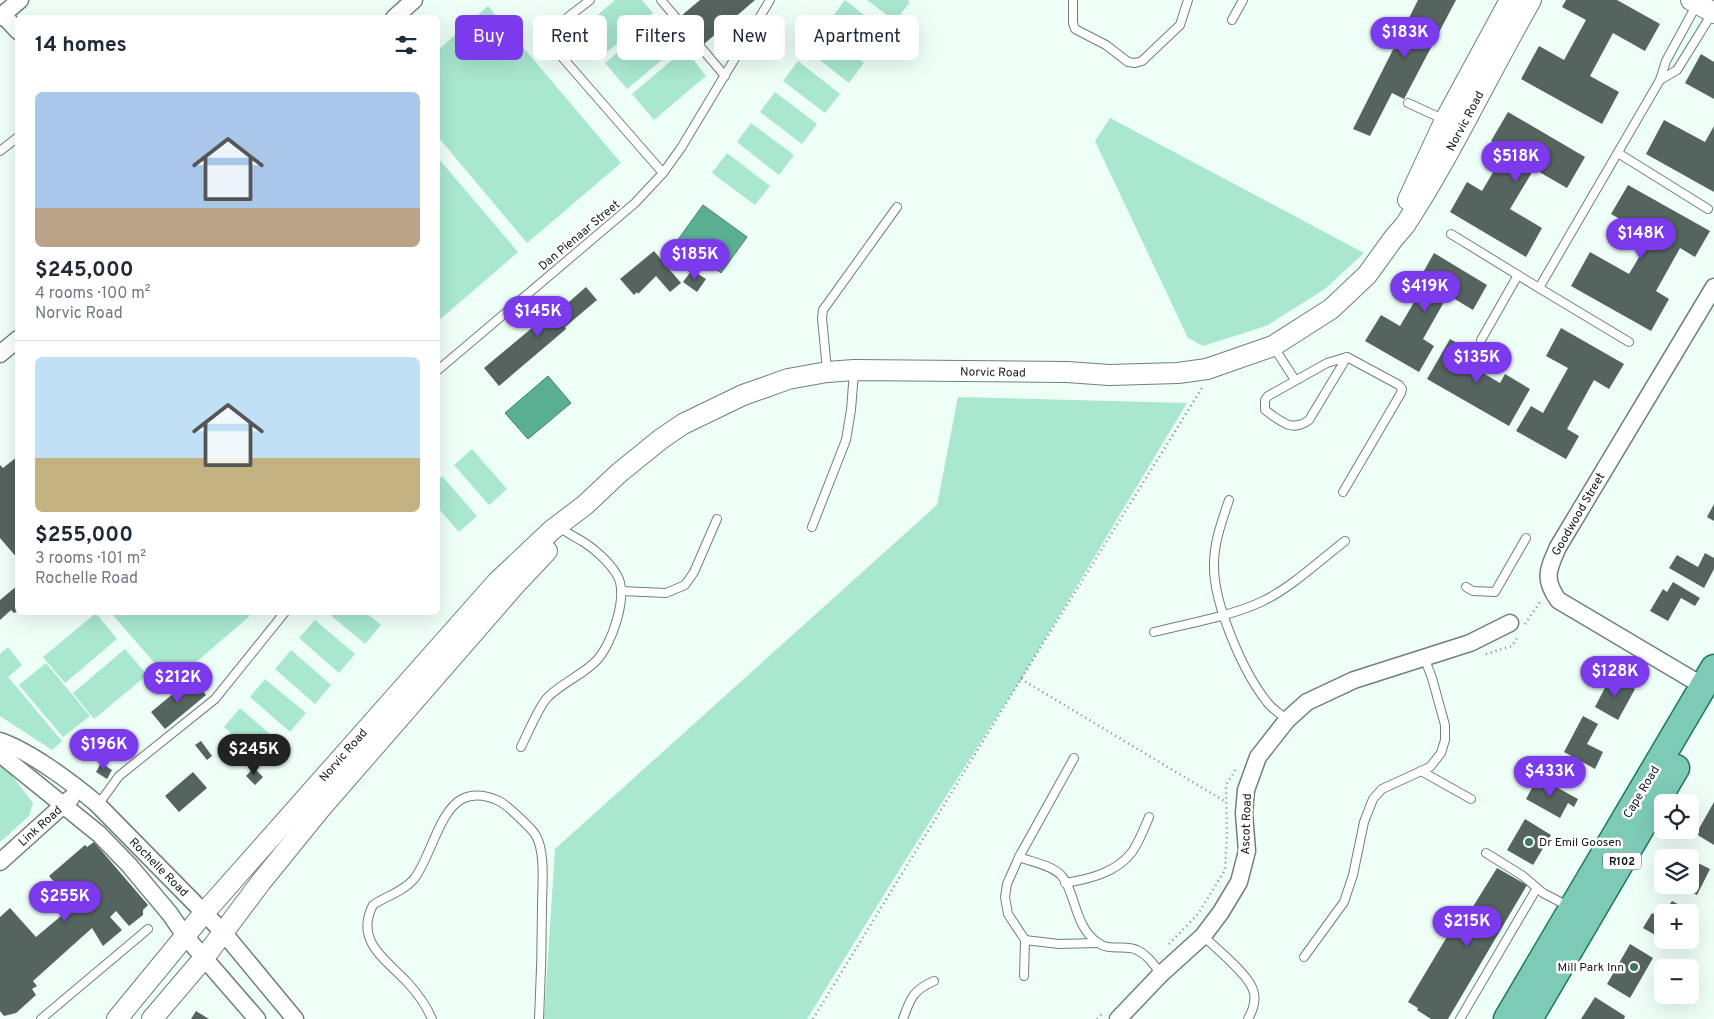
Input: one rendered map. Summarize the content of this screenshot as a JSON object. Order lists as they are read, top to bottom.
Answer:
{
  "streets": {
    "main road": ["Cape Road", "R102"],
    "street": [
      "Norvic Road",
      "Goodwood Street",
      "Ascot Road",
      "Link Road",
      "Rochelle Road"
    ],
    "lane": ["Dan Pienaar Street"]
  },
  "crossings": [
    ["Norvic Road", "Rochelle Road"],
    ["Goodwood Street", "Cape Road"],
    ["Link Road", "Rochelle Road"]
  ],
  "places": ["Dr Emil Goosen", "Mill Park Inn"],
  "page": {
    "chip": [
      "Buy",
      "Rent",
      "Filters",
      "New",
      "Apartment"
    ],
    "heading": "14 homes",
    "price": [
      "$183K",
      "$518K",
      "$148K",
      "$185K",
      "$419K",
      "$145K",
      "$135K",
      "$128K",
      "$212K",
      "$196K",
      "$245K",
      "$433K",
      "$255K",
      "$215K"
    ],
    "list": [
      {
        "name": "$245,000",
        "note": "4 rooms · 100 m² · Norvic Road"
      },
      {
        "name": "$255,000",
        "note": "3 rooms · 101 m² · Rochelle Road"
      }
    ],
    "map_buttons": ["+", "−"]
  }
}
